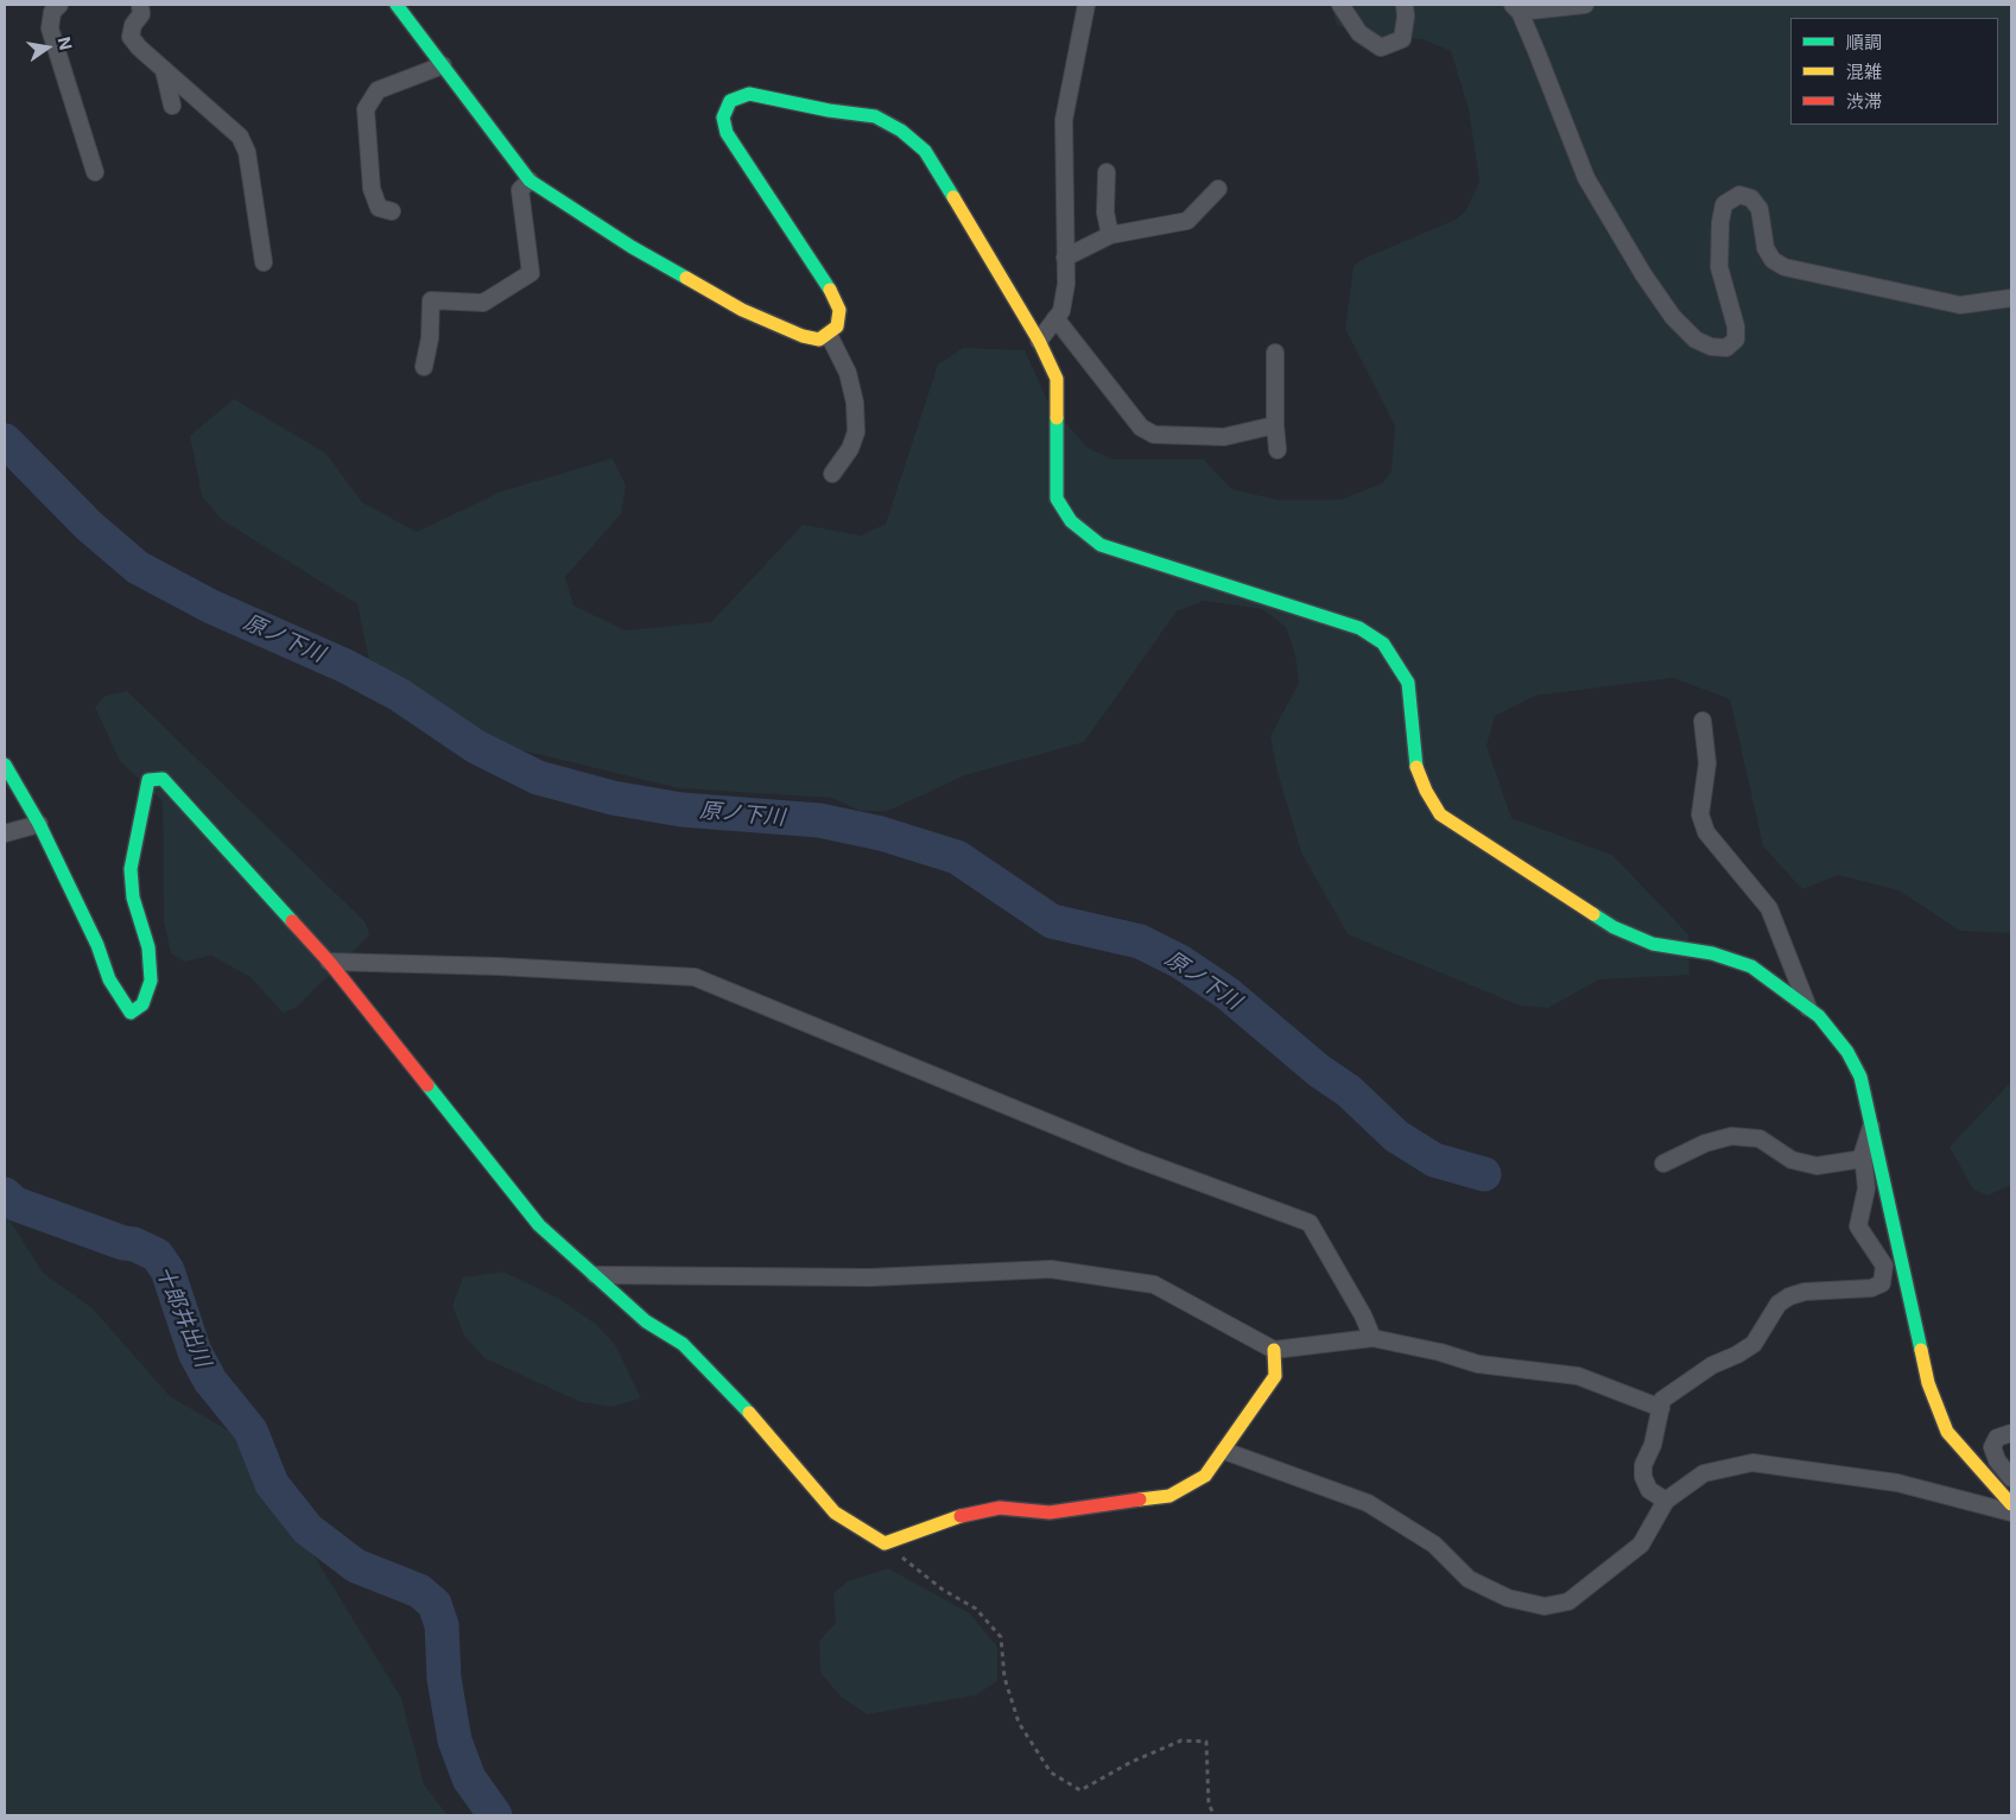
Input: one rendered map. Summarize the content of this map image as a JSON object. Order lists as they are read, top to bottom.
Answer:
{
  "water": ["原ノ下川", "十郎井出川"],
  "legend": ["順調", "混雑", "渋滞"],
  "north": "right"
}
